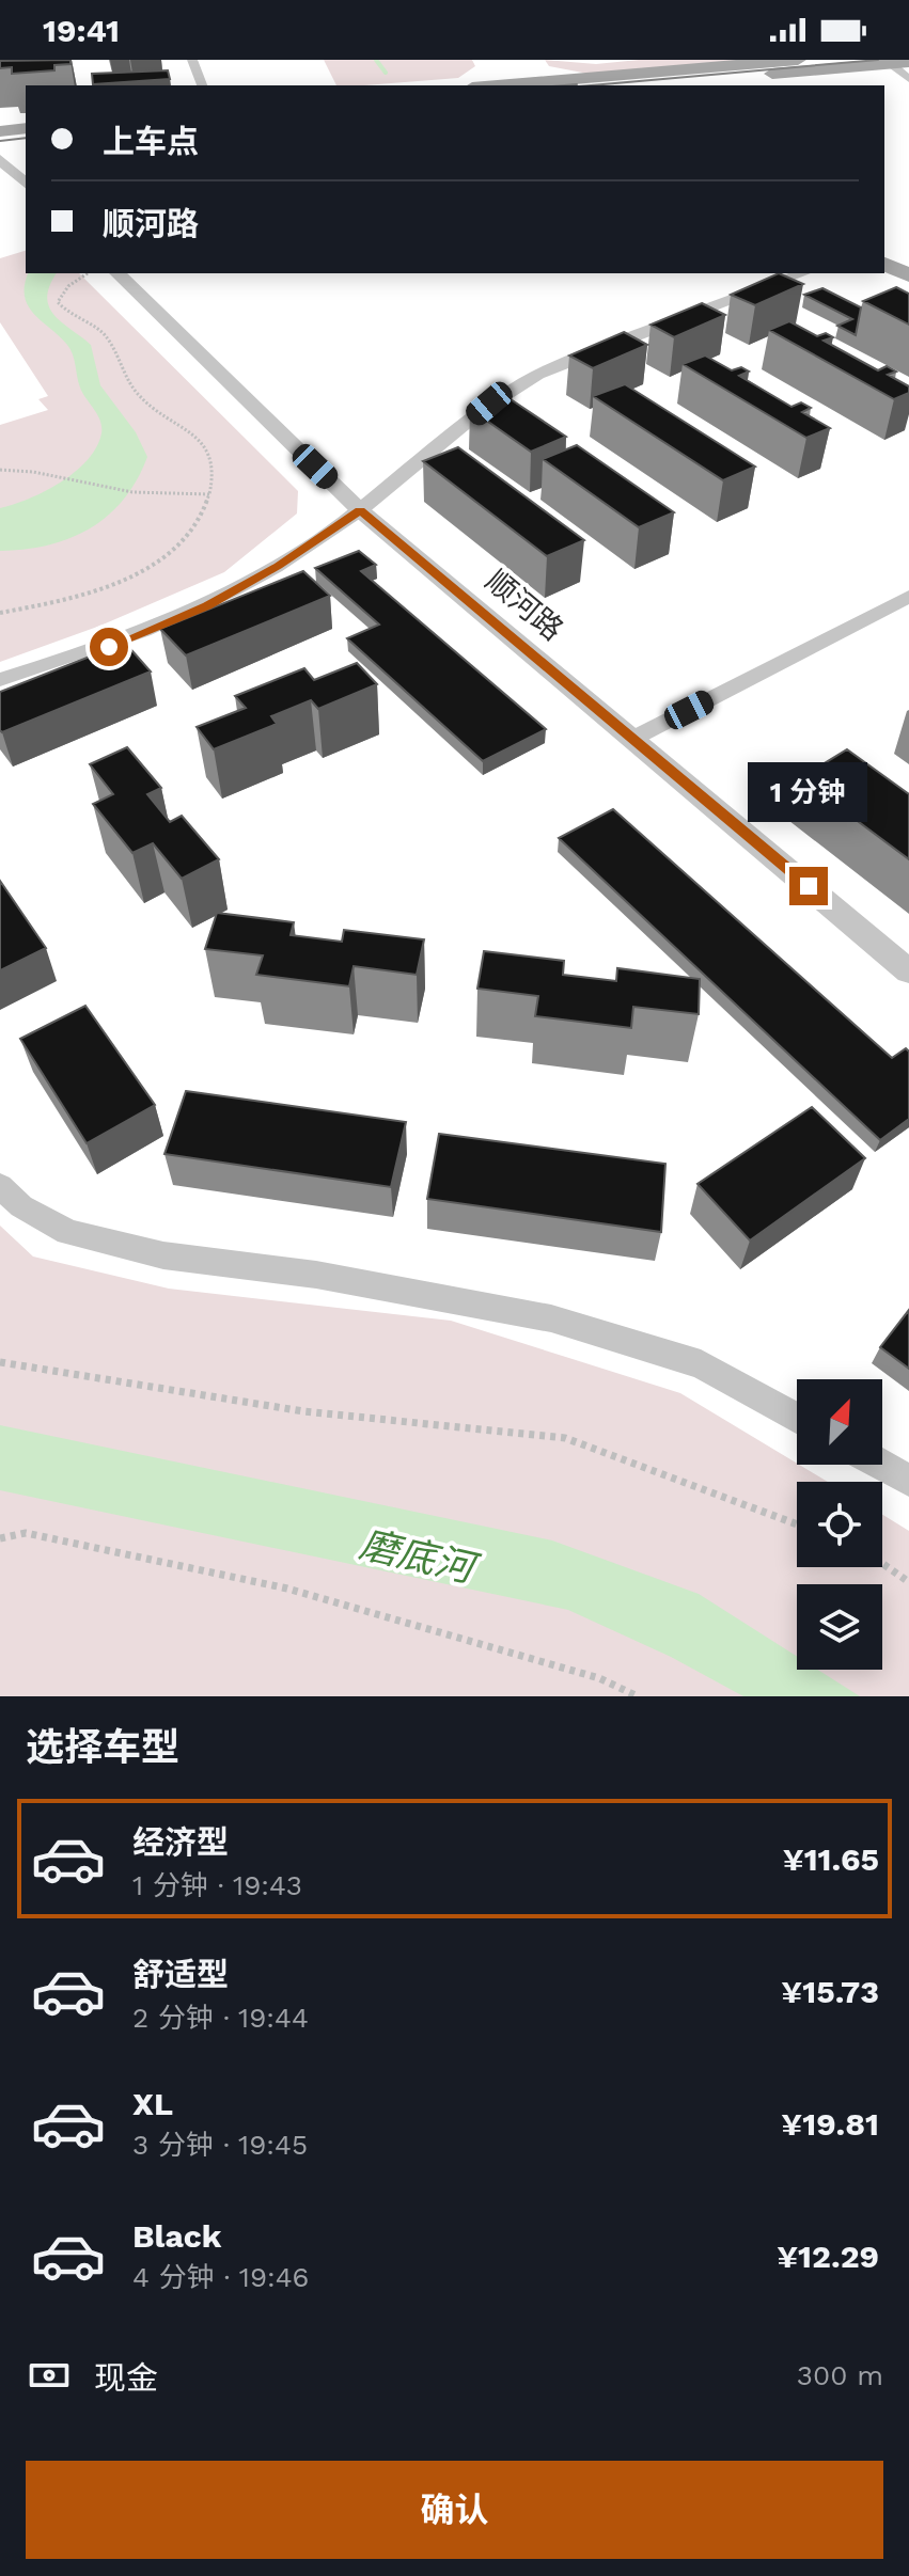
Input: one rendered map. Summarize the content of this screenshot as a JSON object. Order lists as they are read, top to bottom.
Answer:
{
  "streets": {
    "street": ["顺河路"]
  },
  "water": ["磨底河"],
  "north": "top right",
  "page": {
    "status": "19:41",
    "banner": ["上车点", "顺河路"],
    "bubble": "1 分钟",
    "heading": "选择车型",
    "list": [
      {
        "name": "经济型",
        "note": "1 分钟 · 19:43",
        "value": "¥11.65"
      },
      {
        "name": "舒适型",
        "note": "2 分钟 · 19:44",
        "value": "¥15.73"
      },
      {
        "name": "XL",
        "note": "3 分钟 · 19:45",
        "value": "¥19.81"
      },
      {
        "name": "Black",
        "note": "4 分钟 · 19:46",
        "value": "¥12.29"
      }
    ],
    "pay": ["现金", "300 m"],
    "buttons": "确认"
  }
}
